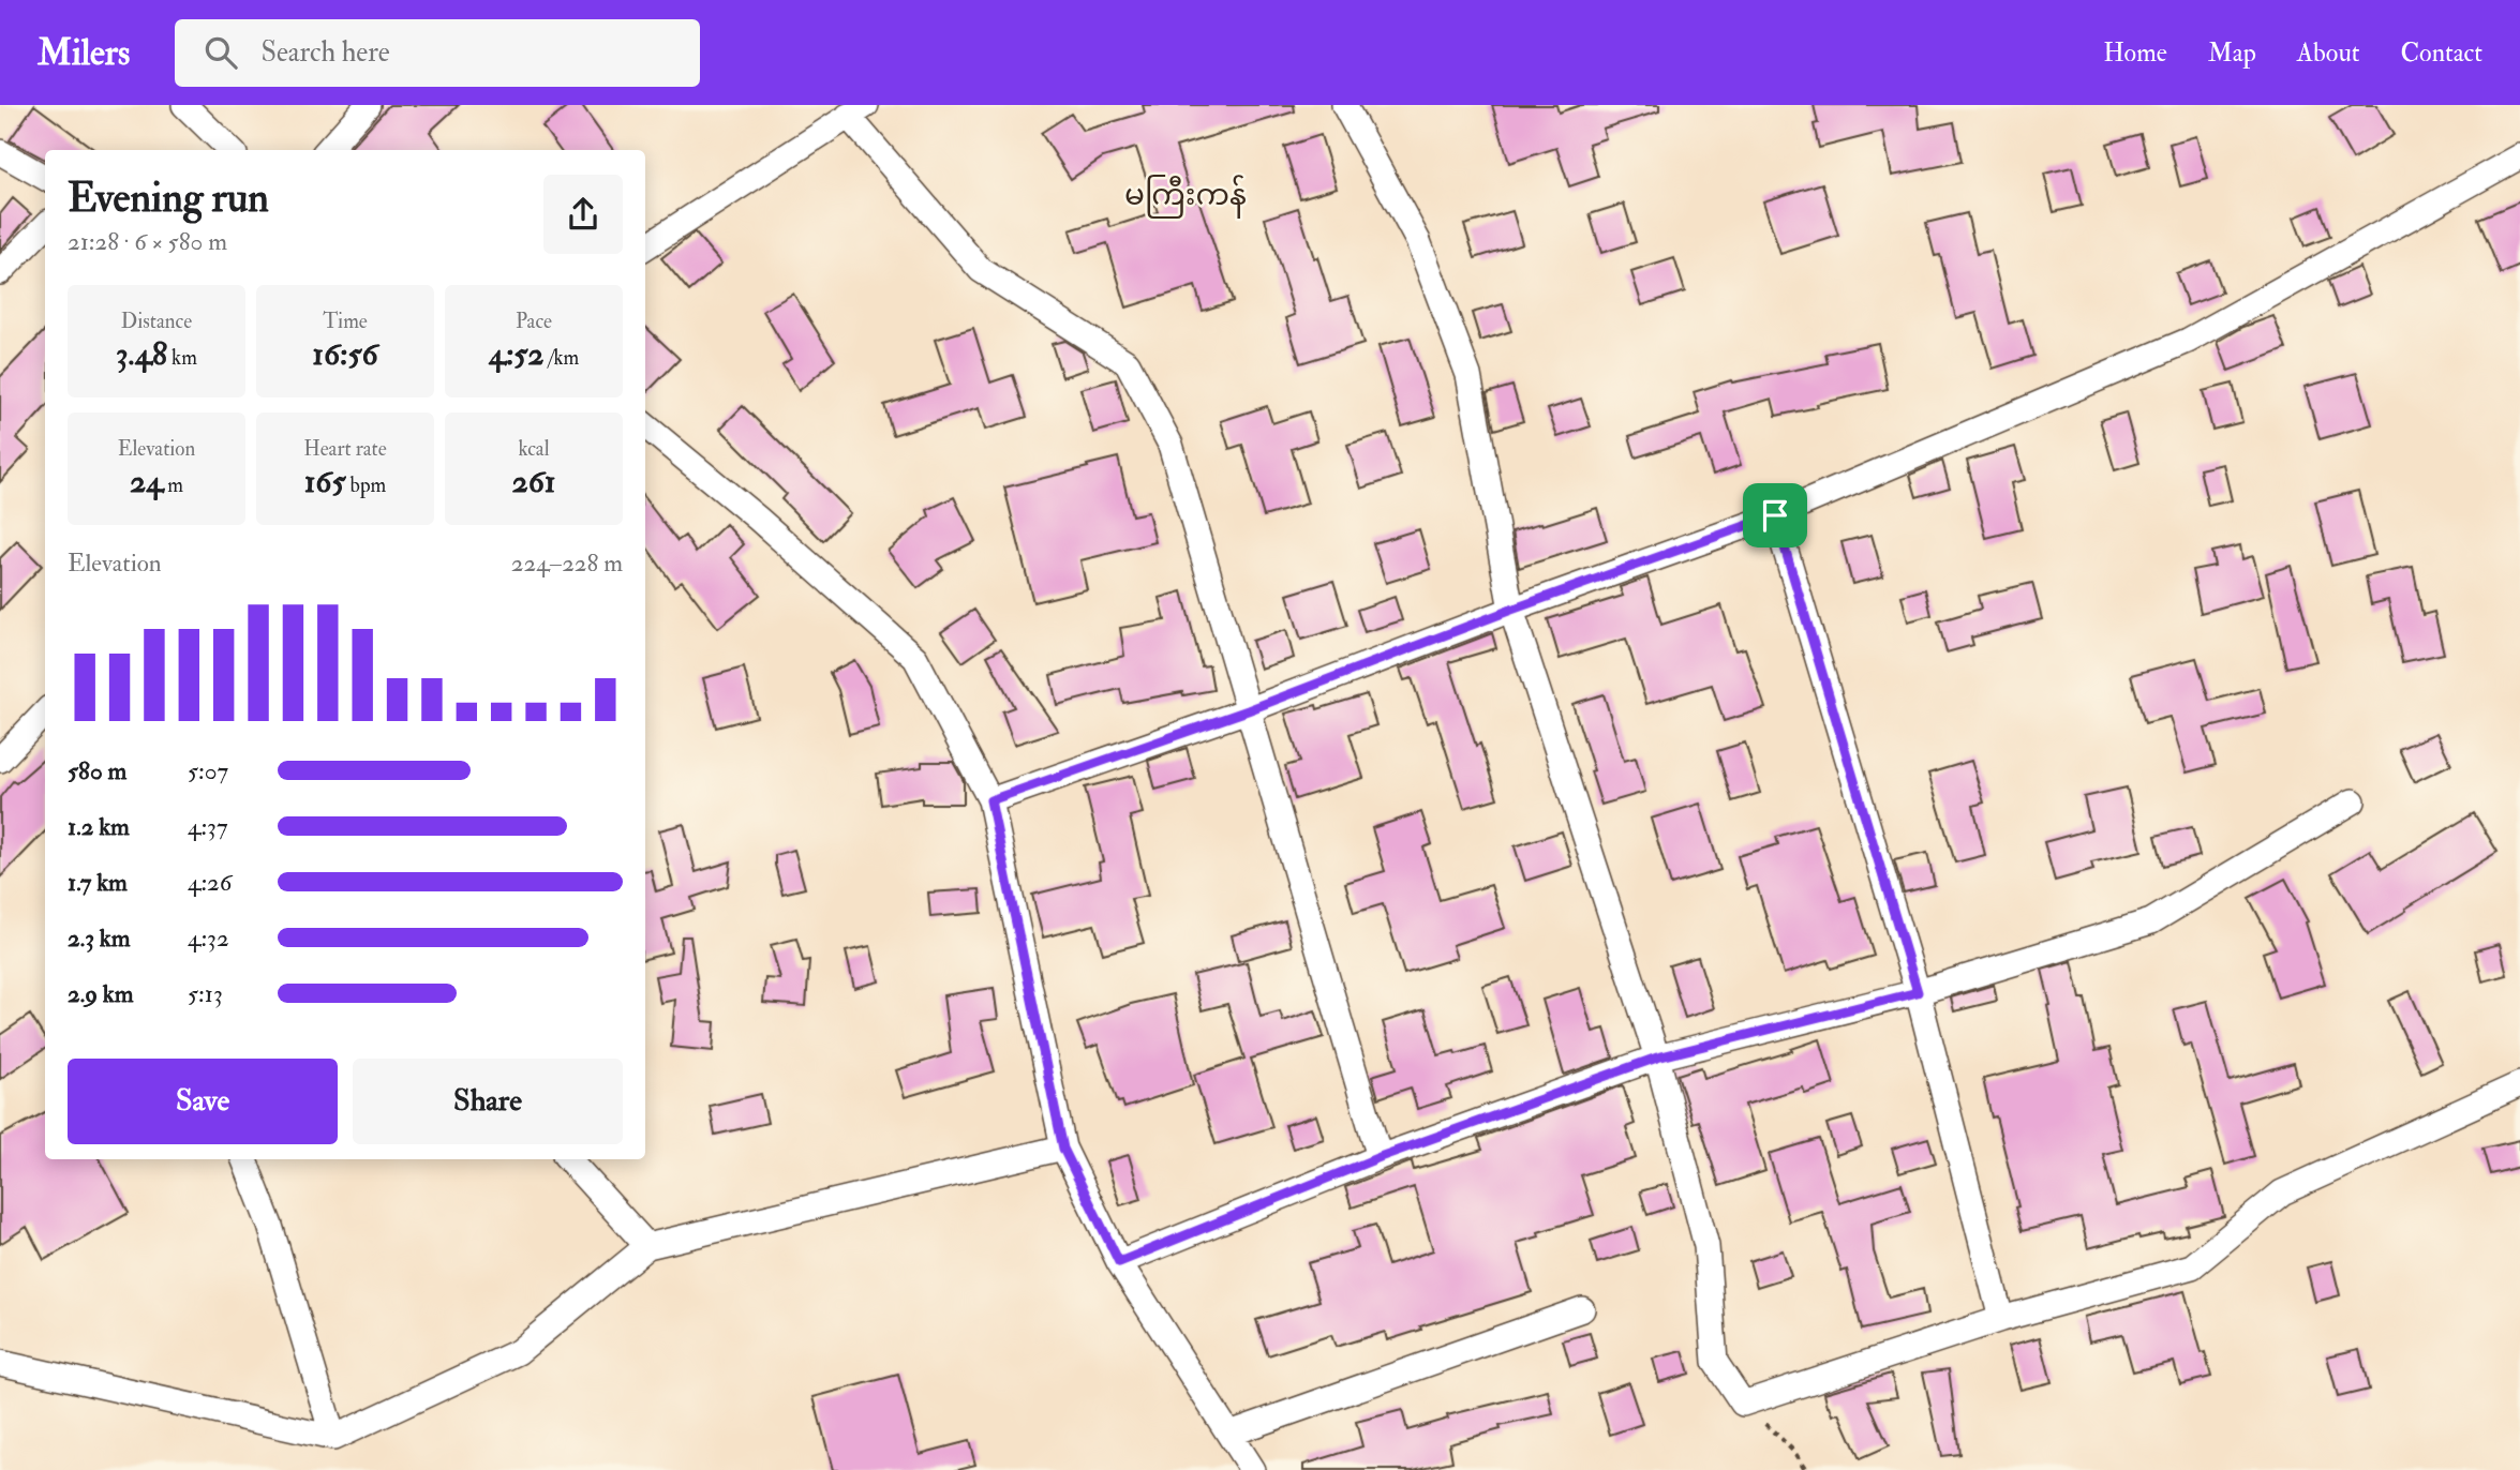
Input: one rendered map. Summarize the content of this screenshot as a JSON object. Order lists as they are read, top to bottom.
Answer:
{
  "districts": ["မကြီးကန်"],
  "page": {
    "header": "Milers",
    "search": "Search here",
    "nav": [
      "Home",
      "Map",
      "About",
      "Contact"
    ],
    "heading": ["Evening run", "21:28 · 6 × 580 m"],
    "stats": [
      ["Distance", "3.48 km"],
      ["Time", "16:56"],
      ["Pace", "4:52 /km"],
      ["Elevation", "24 m"],
      ["Heart rate", "165 bpm"],
      ["kcal", "261"]
    ],
    "chart": ["Elevation", "224–228 m"],
    "list": [
      {
        "name": "580 m",
        "note": "5:07"
      },
      {
        "name": "1.2 km",
        "note": "4:37"
      },
      {
        "name": "1.7 km",
        "note": "4:26"
      },
      {
        "name": "2.3 km",
        "note": "4:32"
      },
      {
        "name": "2.9 km",
        "note": "5:13"
      }
    ],
    "buttons": ["Save", "Share"]
  }
}
